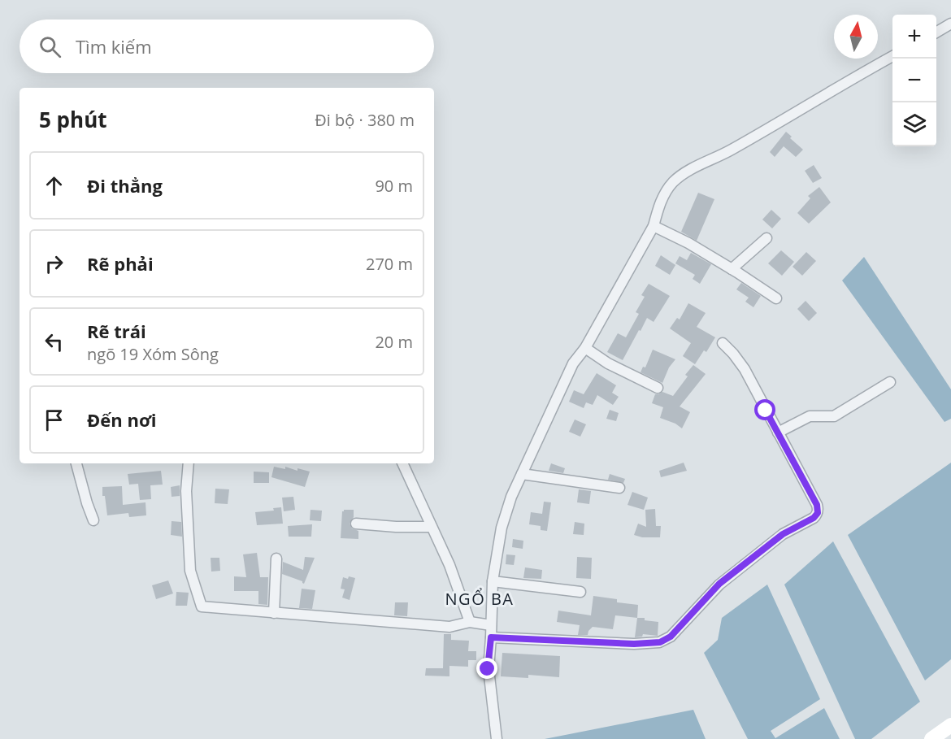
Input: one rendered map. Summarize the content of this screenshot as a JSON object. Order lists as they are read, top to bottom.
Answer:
{
  "districts": ["NGỔ BA"],
  "north": "top",
  "page": {
    "map_buttons": ["+", "−"],
    "search": "Tìm kiếm",
    "heading": ["5 phút", "Đi bộ · 380 m"],
    "list": [
      ["Đi thẳng", "90 m"],
      ["Rẽ phải", "270 m"],
      ["Rẽ trái", "ngõ 19 Xóm Sông", "20 m"],
      "Đến nơi"
    ]
  }
}
